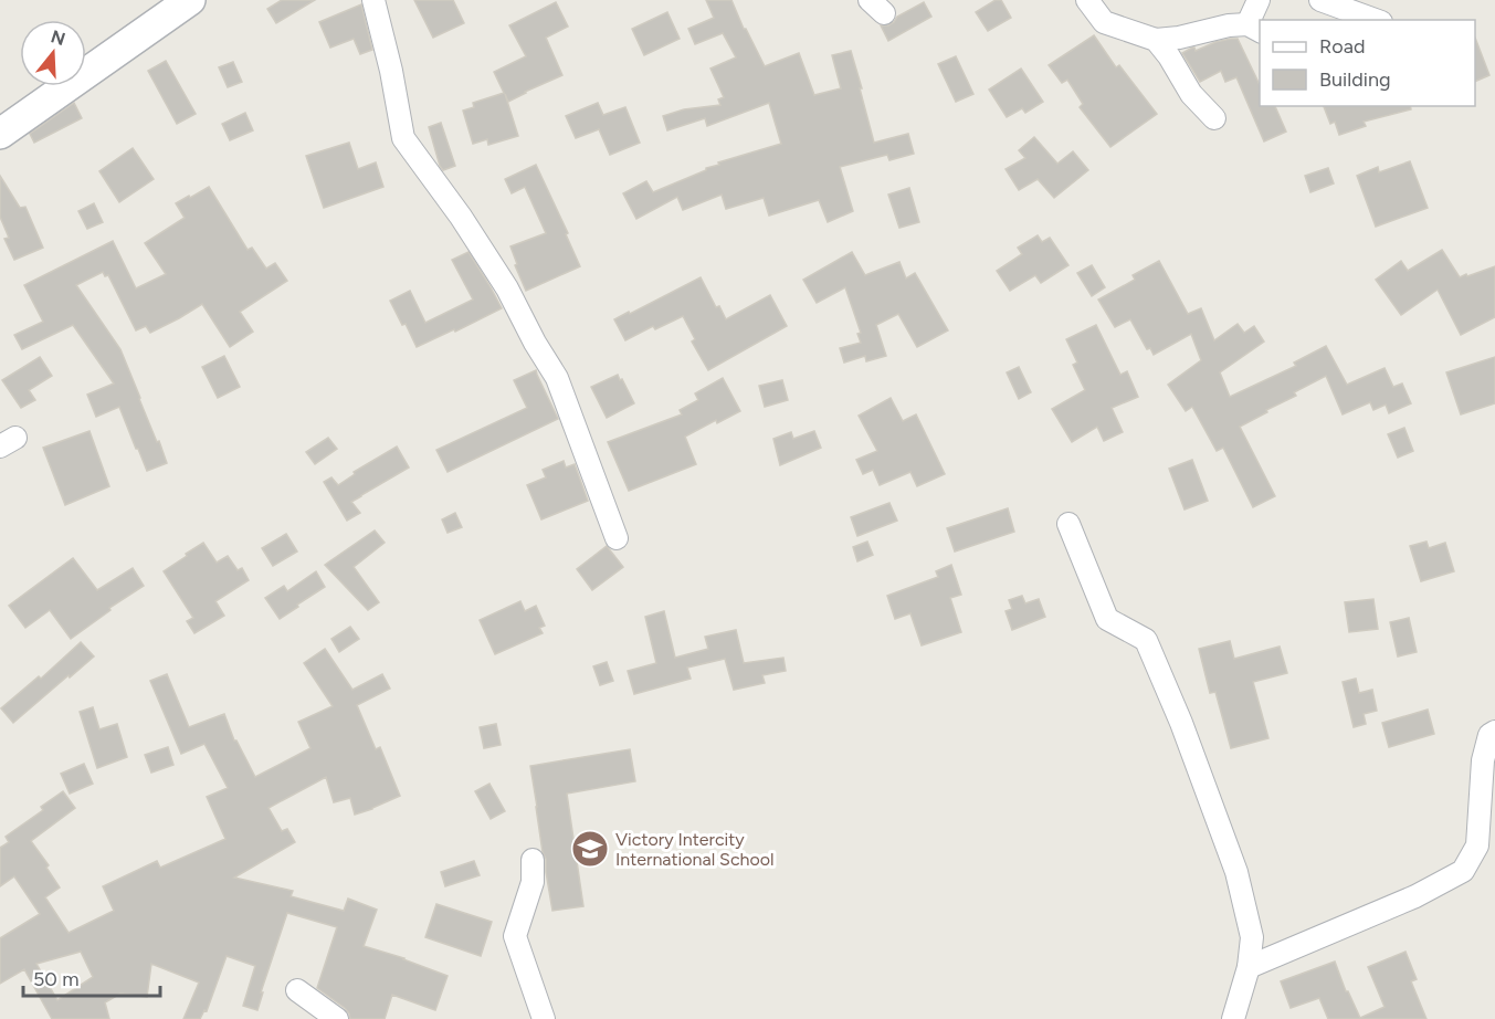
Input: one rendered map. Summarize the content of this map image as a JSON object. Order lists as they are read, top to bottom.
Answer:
{
  "places": {
    "school or university": ["Victory Intercity International School"]
  },
  "legend": ["Road", "Building"],
  "scale_bar": "50 m",
  "north": "top"
}
